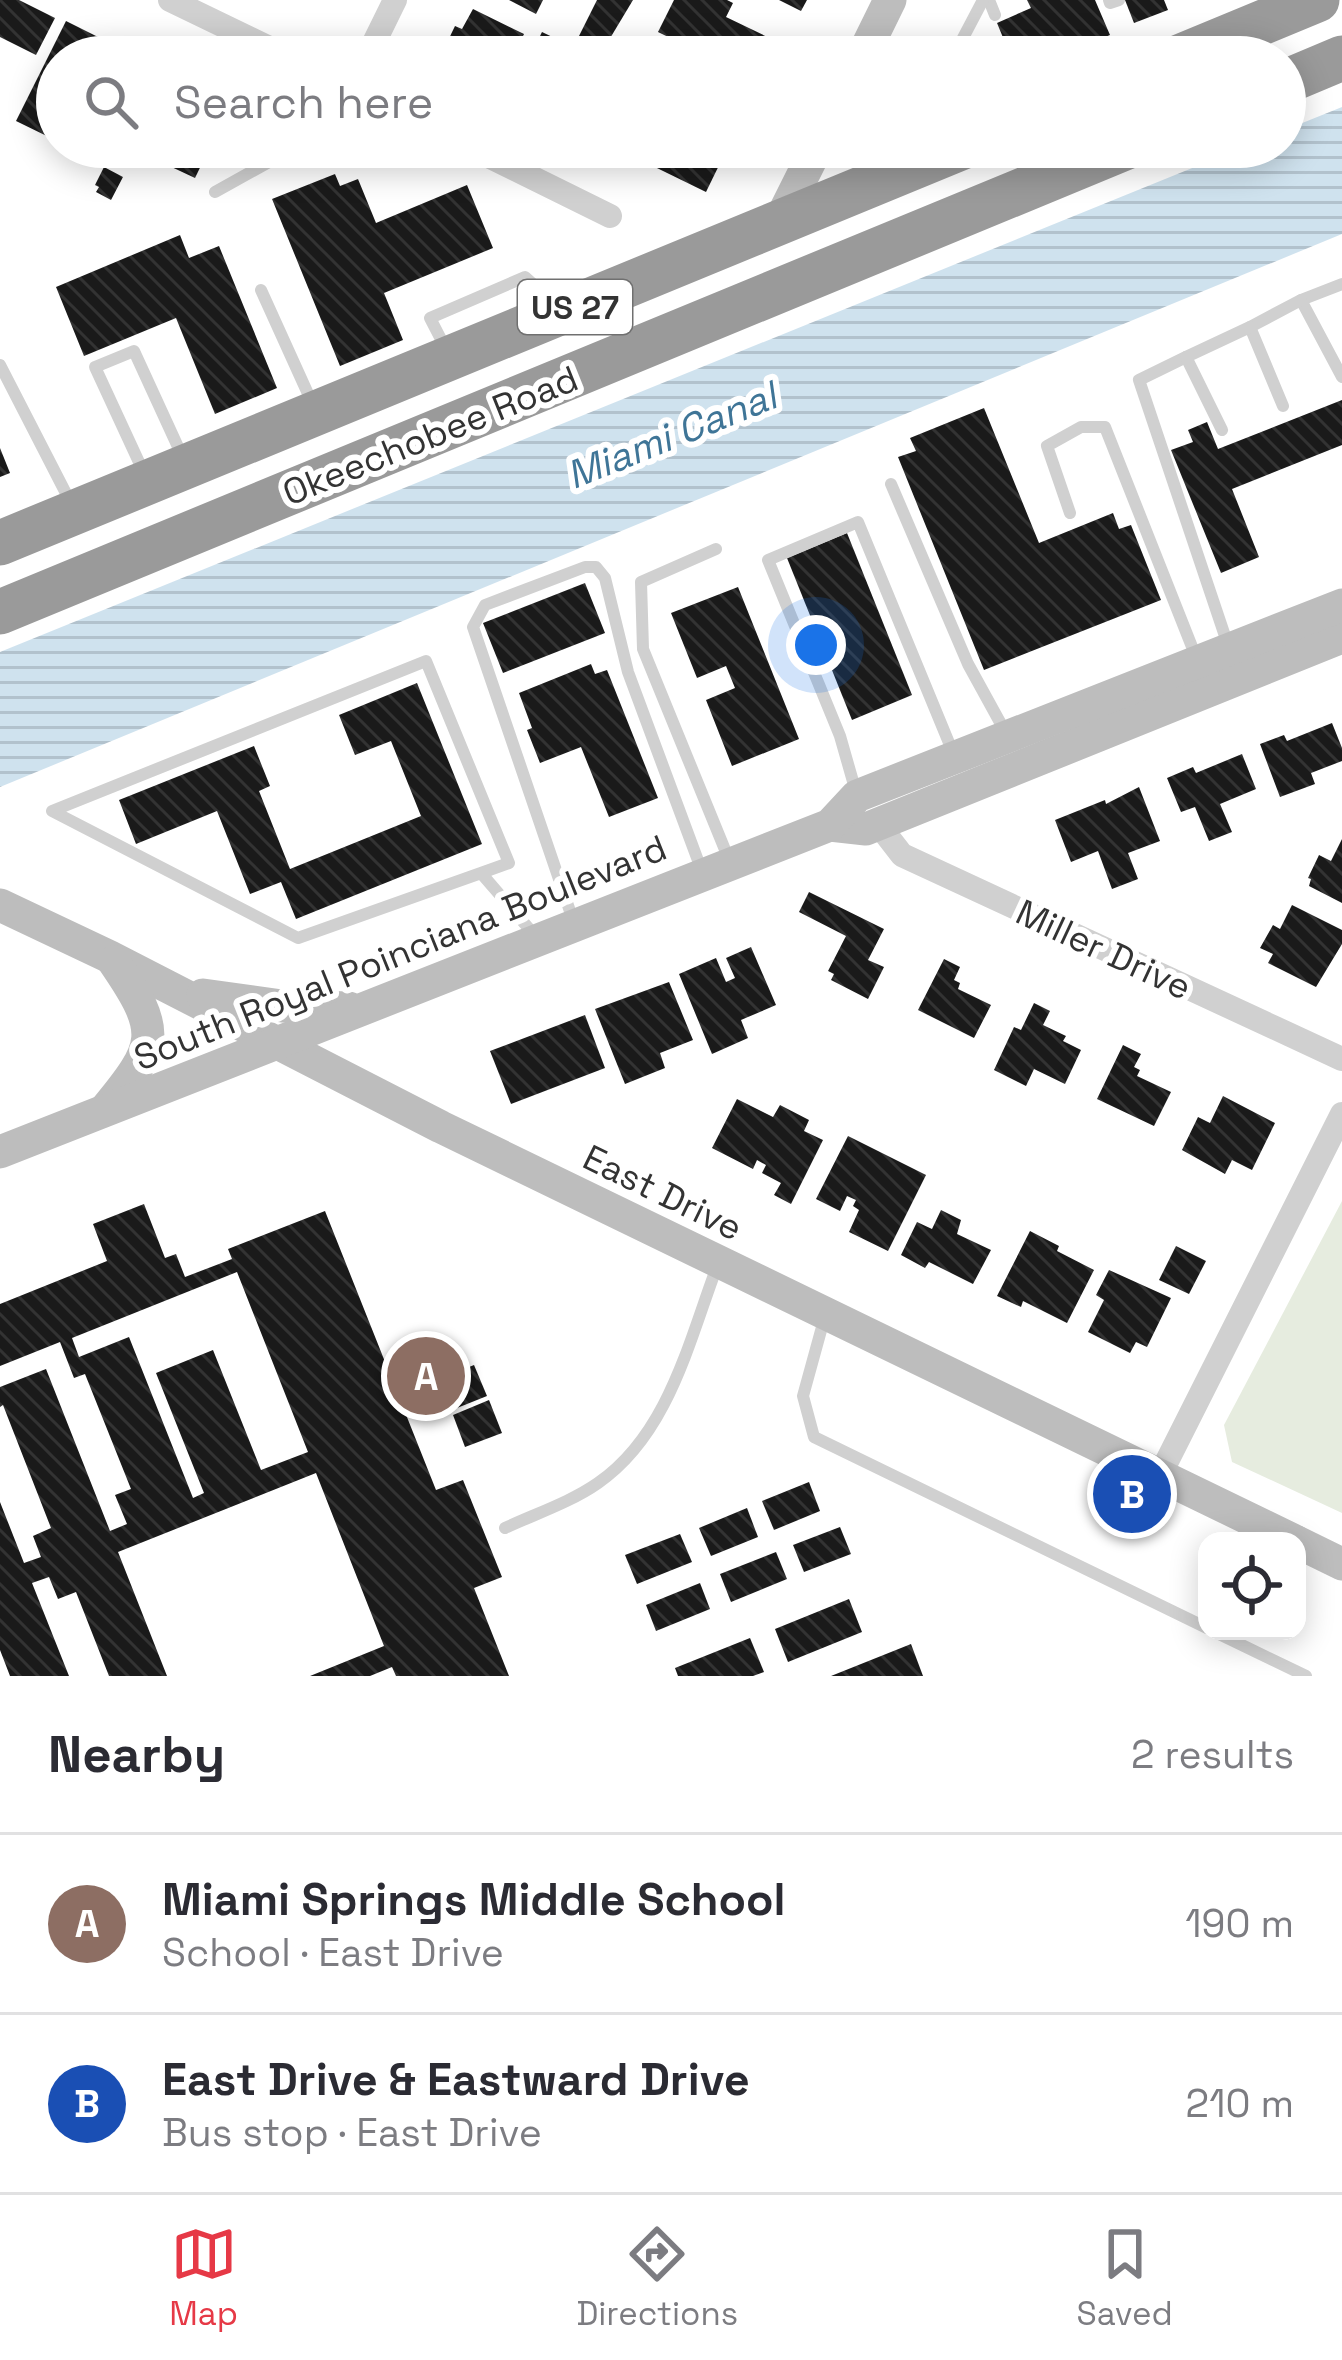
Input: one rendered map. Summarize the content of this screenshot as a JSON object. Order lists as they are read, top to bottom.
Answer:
{
  "streets": {
    "highway": ["US 27", "Okeechobee Road"],
    "street": ["Miller Drive", "South Royal Poinciana Boulevard", "East Drive"]
  },
  "crossings": [
    ["Miller Drive", "South Royal Poinciana Boulevard"],
    ["South Royal Poinciana Boulevard", "East Drive"]
  ],
  "water": ["Miami Canal"],
  "page": {
    "search": "Search here",
    "pins": ["A", "B"],
    "heading": ["Nearby", "2 results"],
    "list": [
      {
        "mark": "A",
        "name": "Miami Springs Middle School",
        "note": "School · East Drive",
        "value": "190 m"
      },
      {
        "mark": "B",
        "name": "East Drive & Eastward Drive",
        "note": "Bus stop · East Drive",
        "value": "210 m"
      }
    ],
    "nav": ["Map", "Directions", "Saved"]
  }
}
